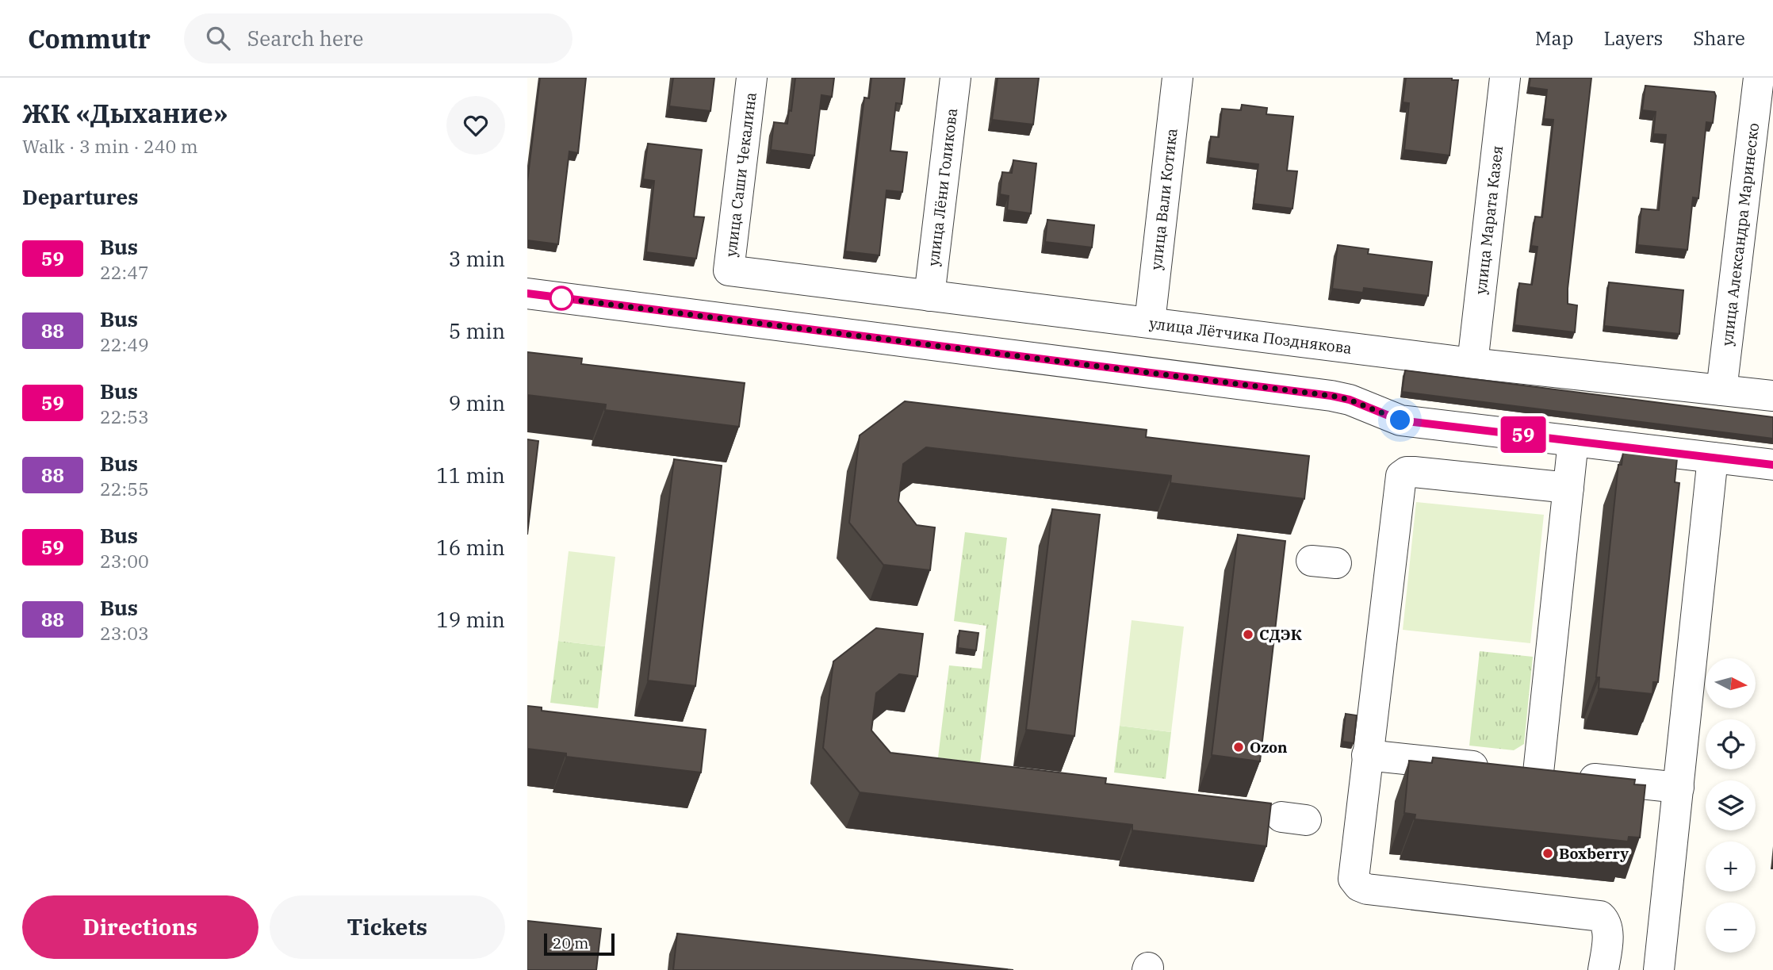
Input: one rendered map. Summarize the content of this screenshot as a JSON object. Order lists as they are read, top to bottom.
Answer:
{
  "streets": {
    "street": [
      "улица Саши Чекалина",
      "улица Лёни Голикова",
      "улица Вали Котика",
      "улица Марата Казея",
      "улица Александра Маринеско",
      "улица Лётчика Позднякова"
    ]
  },
  "crossings": [
    ["улица Саши Чекалина", "улица Лётчика Позднякова"],
    ["улица Лёни Голикова", "улица Лётчика Позднякова"],
    ["улица Вали Котика", "улица Лётчика Позднякова"],
    ["улица Марата Казея", "улица Лётчика Позднякова"],
    ["улица Александра Маринеско", "улица Лётчика Позднякова"]
  ],
  "places": ["СДЭК", "Ozon", "Boxberry"],
  "lines": ["bus line 59"],
  "scale_bar": "20 m",
  "north": "right",
  "page": {
    "header": "Commutr",
    "search": "Search here",
    "nav": ["Map", "Layers", "Share"],
    "heading": [
      ["ЖК «Дыхание»", "Walk · 3 min · 240 m"],
      "Departures"
    ],
    "on_map": "59",
    "list": [
      {
        "mark": "59",
        "name": "Bus",
        "note": "22:47",
        "value": "3 min"
      },
      {
        "mark": "88",
        "name": "Bus",
        "note": "22:49",
        "value": "5 min"
      },
      {
        "mark": "59",
        "name": "Bus",
        "note": "22:53",
        "value": "9 min"
      },
      {
        "mark": "88",
        "name": "Bus",
        "note": "22:55",
        "value": "11 min"
      },
      {
        "mark": "59",
        "name": "Bus",
        "note": "23:00",
        "value": "16 min"
      },
      {
        "mark": "88",
        "name": "Bus",
        "note": "23:03",
        "value": "19 min"
      }
    ],
    "map_buttons": ["+", "−"],
    "buttons": ["Directions", "Tickets"],
    "scale": "20 m"
  }
}
